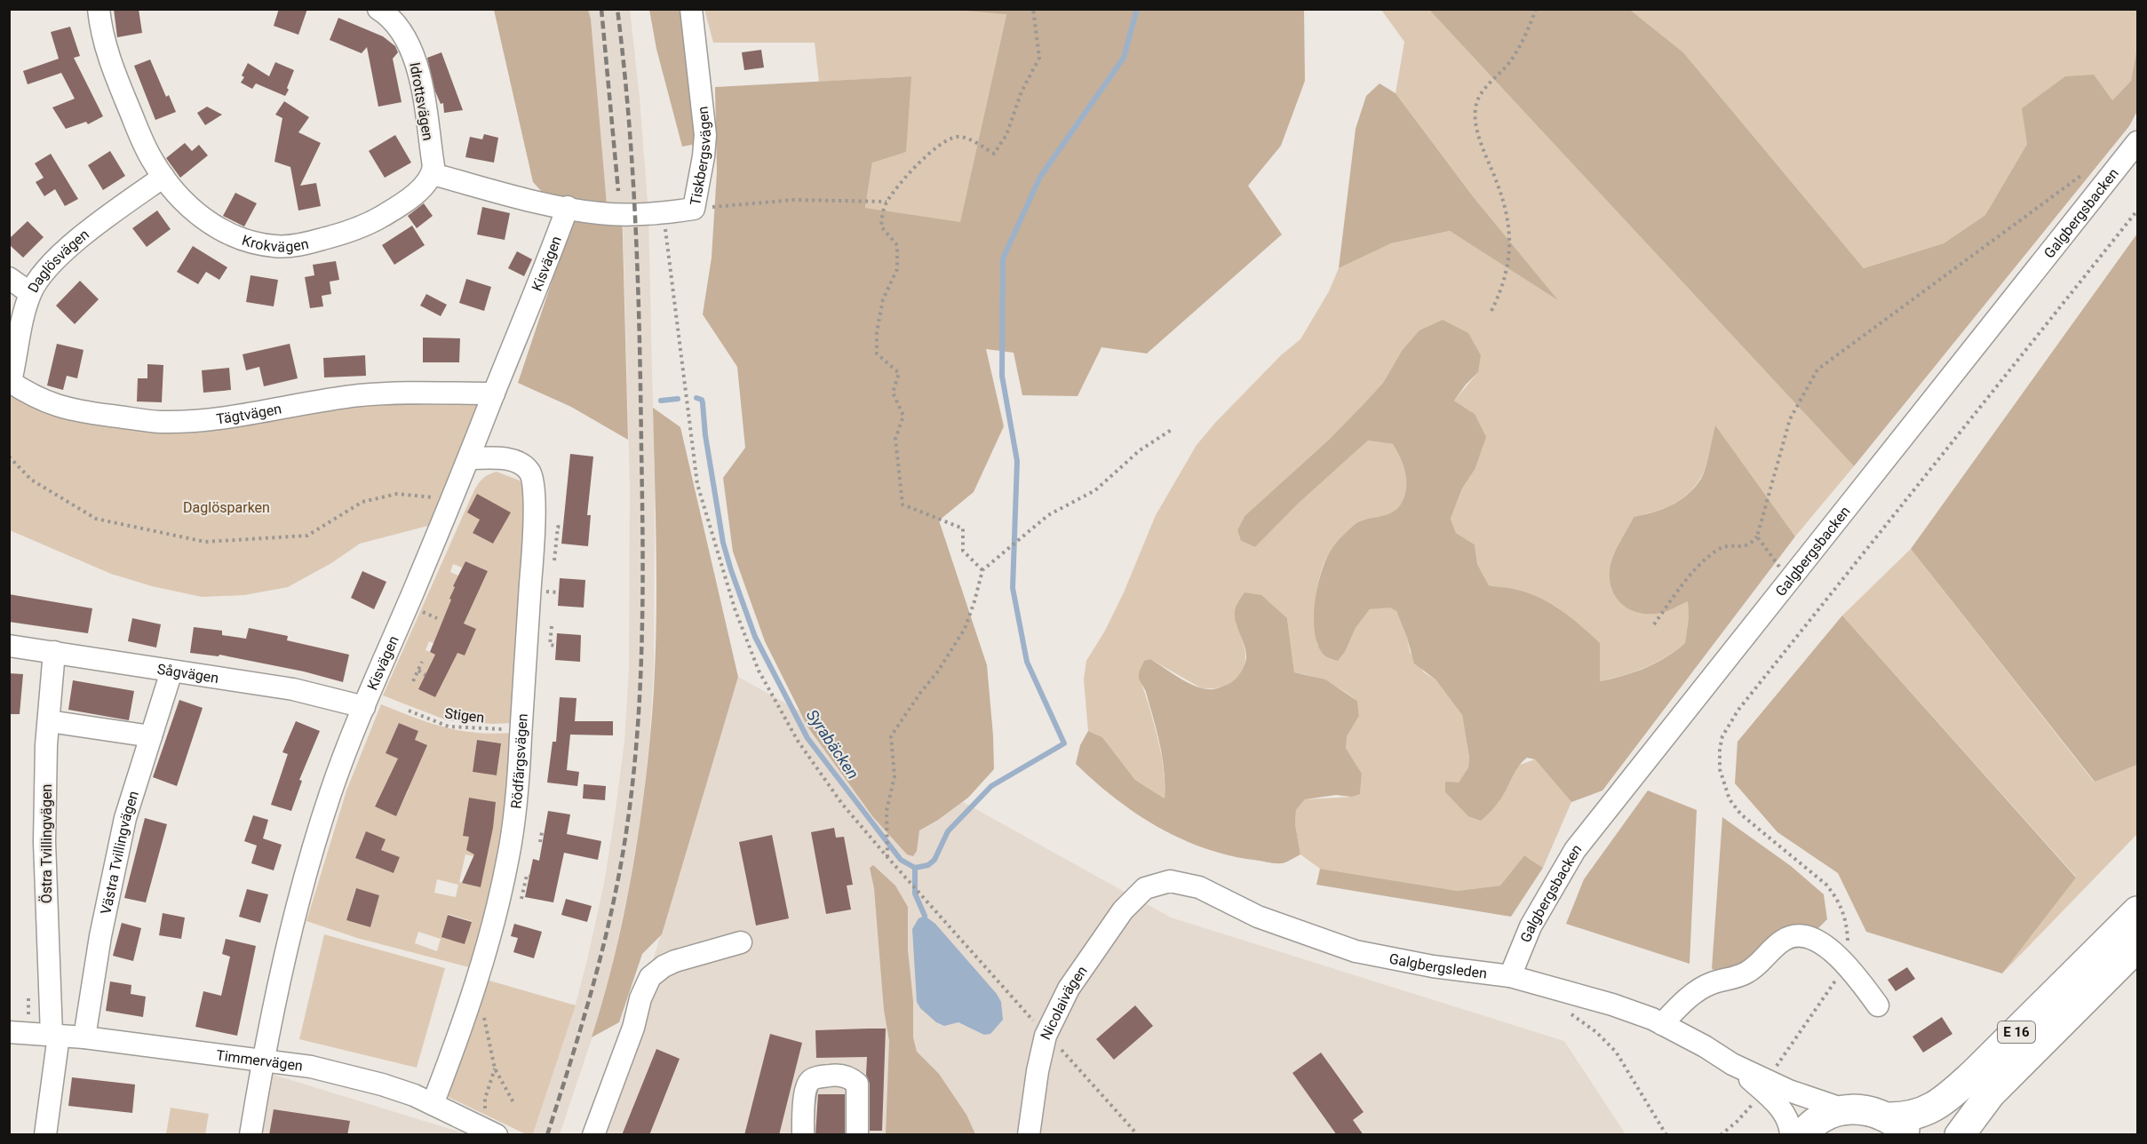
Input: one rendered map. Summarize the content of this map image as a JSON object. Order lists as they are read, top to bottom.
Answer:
{
  "streets": {
    "highway": ["E 16"],
    "street": [
      "Idrottsvägen",
      "Tiskbergsvägen",
      "Galgbergsbacken",
      "Krokvägen",
      "Daglösvägen",
      "Kisvägen",
      "Tägtvägen",
      "Sågvägen",
      "Rödfärgsvägen",
      "Östra Tvillingvägen",
      "Västra Tvillingvägen",
      "Galgbergsleden",
      "Nicolaivägen",
      "Timmervägen"
    ],
    "path": ["Stigen"]
  },
  "crossings": [
    ["Idrottsvägen", "Krokvägen"],
    ["Tiskbergsvägen", "Kisvägen"],
    ["Galgbergsbacken", "Galgbergsleden"],
    ["Krokvägen", "Daglösvägen"],
    ["Daglösvägen", "Tägtvägen"],
    ["Kisvägen", "Tägtvägen"],
    ["Kisvägen", "Sågvägen"],
    ["Kisvägen", "Rödfärgsvägen"],
    ["Kisvägen", "Timmervägen"],
    ["Sågvägen", "Östra Tvillingvägen"],
    ["Sågvägen", "Västra Tvillingvägen"],
    ["Stigen", "Rödfärgsvägen"],
    ["Rödfärgsvägen", "Timmervägen"],
    ["Östra Tvillingvägen", "Timmervägen"],
    ["Västra Tvillingvägen", "Timmervägen"],
    ["Galgbergsleden", "Nicolaivägen"],
    ["Galgbergsleden", "E 16"]
  ],
  "water": ["Syrabäcken"],
  "parks": ["Daglösparken"]
}
